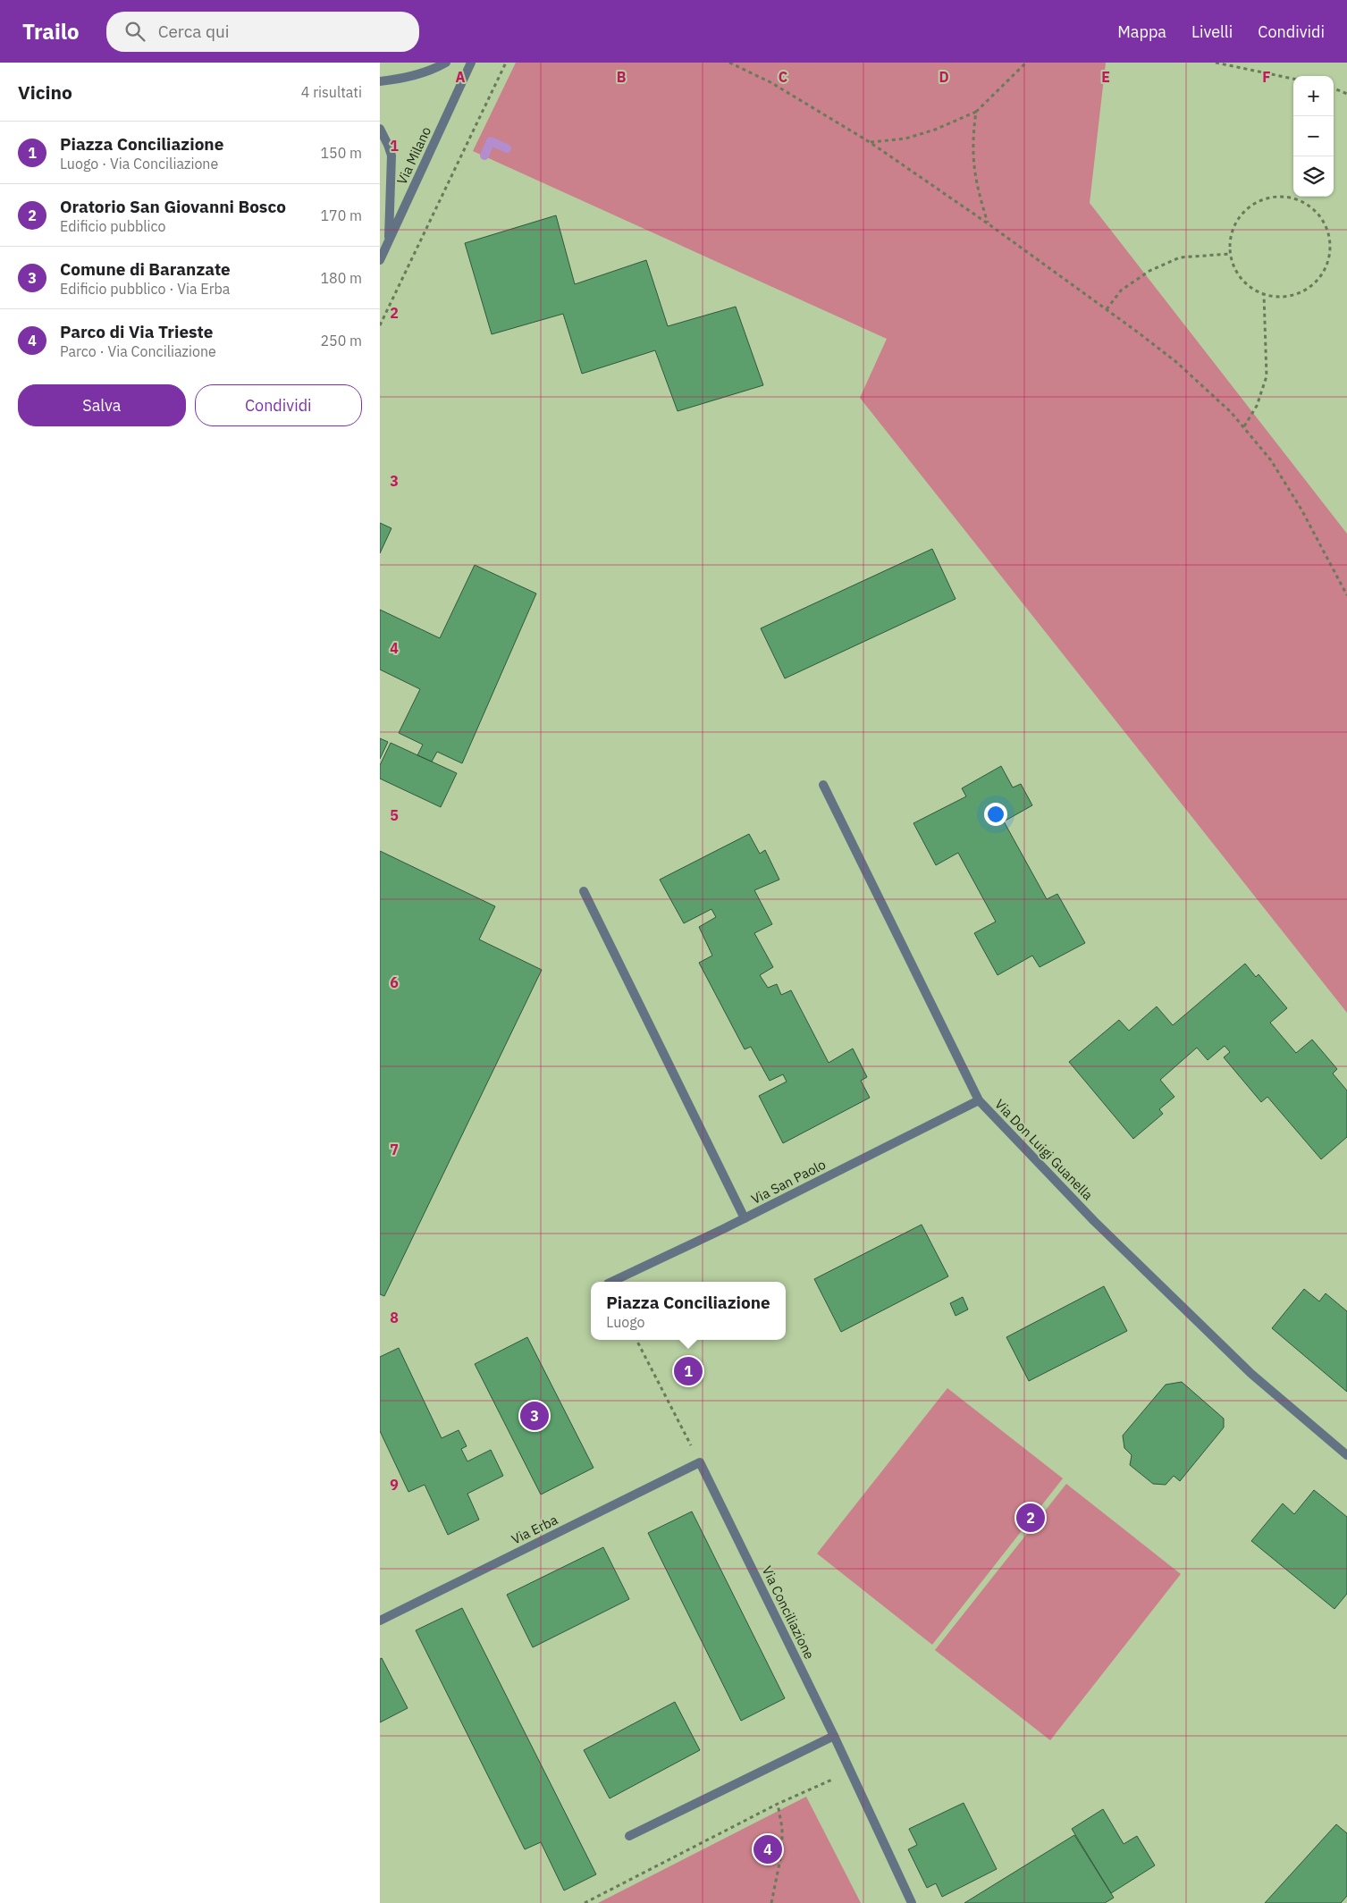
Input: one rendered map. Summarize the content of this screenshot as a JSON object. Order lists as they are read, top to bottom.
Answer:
{
  "streets": {
    "street": [
      "Via Milano",
      "Via Don Luigi Guanella",
      "Via San Paolo",
      "Via Erba",
      "Via Conciliazione"
    ]
  },
  "crossings": [
    ["Via Don Luigi Guanella", "Via San Paolo"],
    ["Via Erba", "Via Conciliazione"]
  ],
  "page": {
    "header": "Trailo",
    "search": "Cerca qui",
    "nav": ["Mappa", "Livelli", "Condividi"],
    "heading": ["Vicino", "4 risultati"],
    "map_buttons": ["+", "−"],
    "list": [
      {
        "mark": "1",
        "name": "Piazza Conciliazione",
        "note": "Luogo · Via Conciliazione",
        "value": "150 m"
      },
      {
        "mark": "2",
        "name": "Oratorio San Giovanni Bosco",
        "note": "Edificio pubblico",
        "value": "170 m"
      },
      {
        "mark": "3",
        "name": "Comune di Baranzate",
        "note": "Edificio pubblico · Via Erba",
        "value": "180 m"
      },
      {
        "mark": "4",
        "name": "Parco di Via Trieste",
        "note": "Parco · Via Conciliazione",
        "value": "250 m"
      }
    ],
    "buttons": ["Salva", "Condividi"],
    "popup": ["Piazza Conciliazione", "Luogo"],
    "pins": [
      "1",
      "3",
      "2",
      "4"
    ]
  },
  "grid": {
    "columns": [
      "A",
      "B",
      "C",
      "D",
      "E",
      "F"
    ],
    "rows": [
      "1",
      "2",
      "3",
      "4",
      "5",
      "6",
      "7",
      "8",
      "9"
    ]
  }
}
